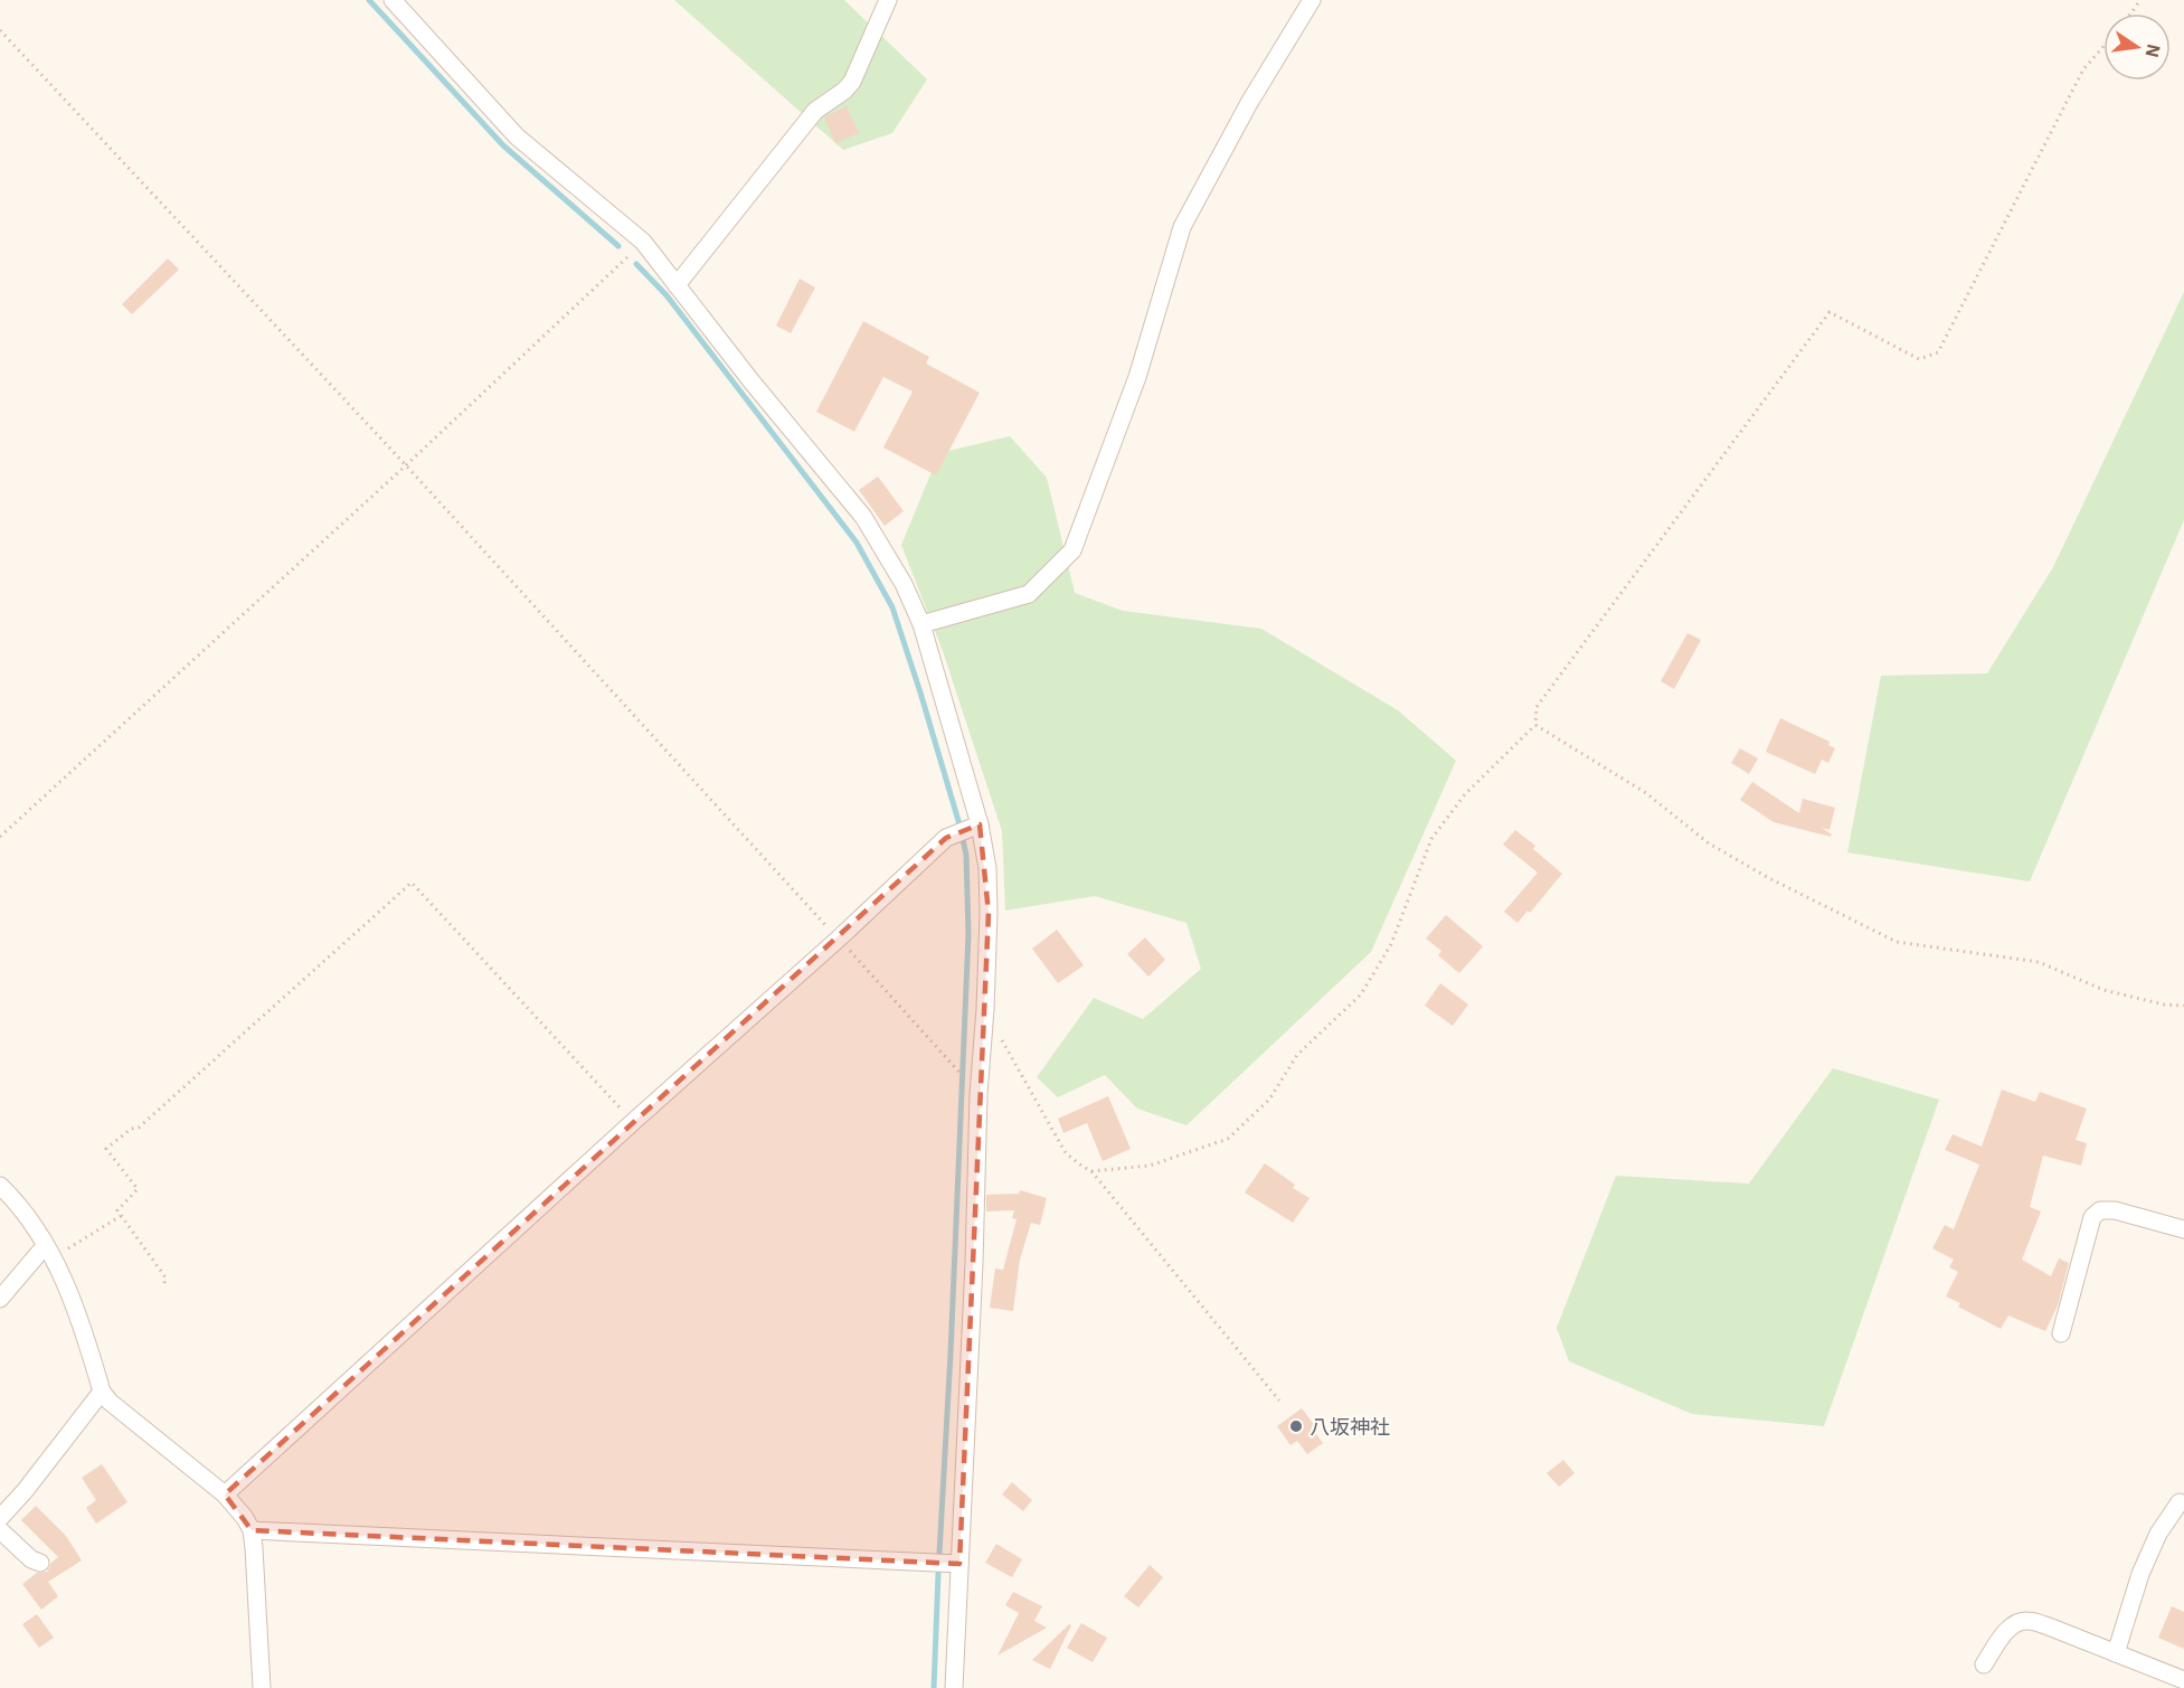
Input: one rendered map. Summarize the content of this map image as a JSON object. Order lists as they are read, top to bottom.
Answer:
{
  "places": ["八坂神社"],
  "north": "right"
}
